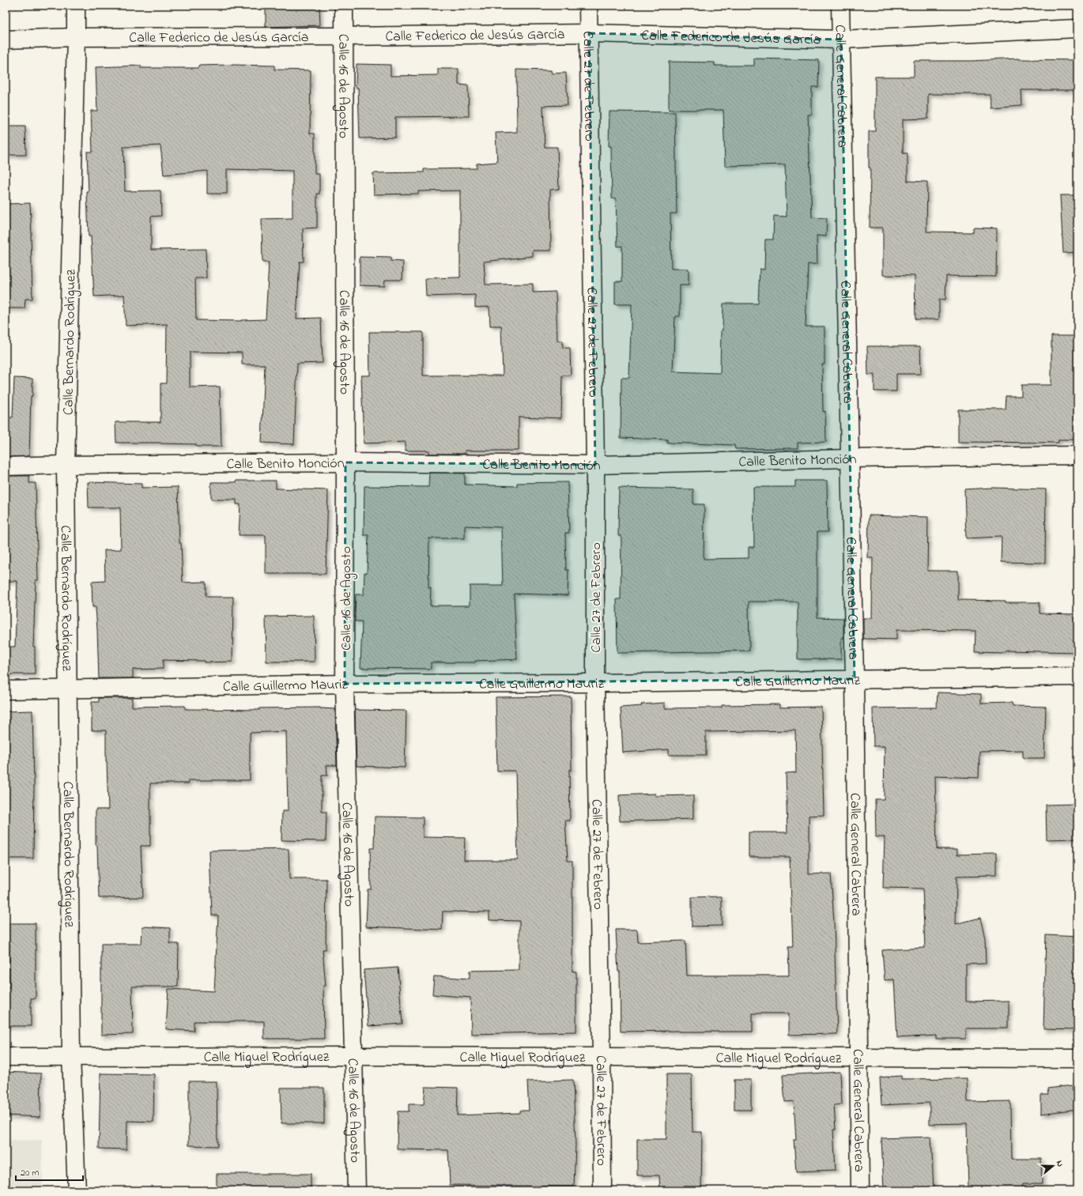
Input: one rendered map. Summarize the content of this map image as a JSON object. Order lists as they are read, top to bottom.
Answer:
{
  "streets": {
    "street": [
      "Calle Federico de Jesús García",
      "Calle 16 de Agosto",
      "Calle 27 de Febrero",
      "Calle General Cabrera",
      "Calle Bernardo Rodríguez",
      "Calle Benito Monción",
      "Calle Guillermo Mauriz",
      "Calle Miguel Rodríguez"
    ]
  },
  "crossings": [
    ["Calle Federico de Jesús García", "Calle 16 de Agosto"],
    ["Calle Federico de Jesús García", "Calle 27 de Febrero"],
    ["Calle Federico de Jesús García", "Calle General Cabrera"],
    ["Calle Federico de Jesús García", "Calle Bernardo Rodríguez"],
    ["Calle 16 de Agosto", "Calle Benito Monción"],
    ["Calle 16 de Agosto", "Calle Guillermo Mauriz"],
    ["Calle 16 de Agosto", "Calle Miguel Rodríguez"],
    ["Calle 27 de Febrero", "Calle Benito Monción"],
    ["Calle 27 de Febrero", "Calle Guillermo Mauriz"],
    ["Calle 27 de Febrero", "Calle Miguel Rodríguez"],
    ["Calle General Cabrera", "Calle Benito Monción"],
    ["Calle General Cabrera", "Calle Guillermo Mauriz"],
    ["Calle General Cabrera", "Calle Miguel Rodríguez"],
    ["Calle Bernardo Rodríguez", "Calle Benito Monción"],
    ["Calle Bernardo Rodríguez", "Calle Guillermo Mauriz"],
    ["Calle Bernardo Rodríguez", "Calle Miguel Rodríguez"]
  ],
  "scale_bar": "20 m",
  "north": "right"
}
